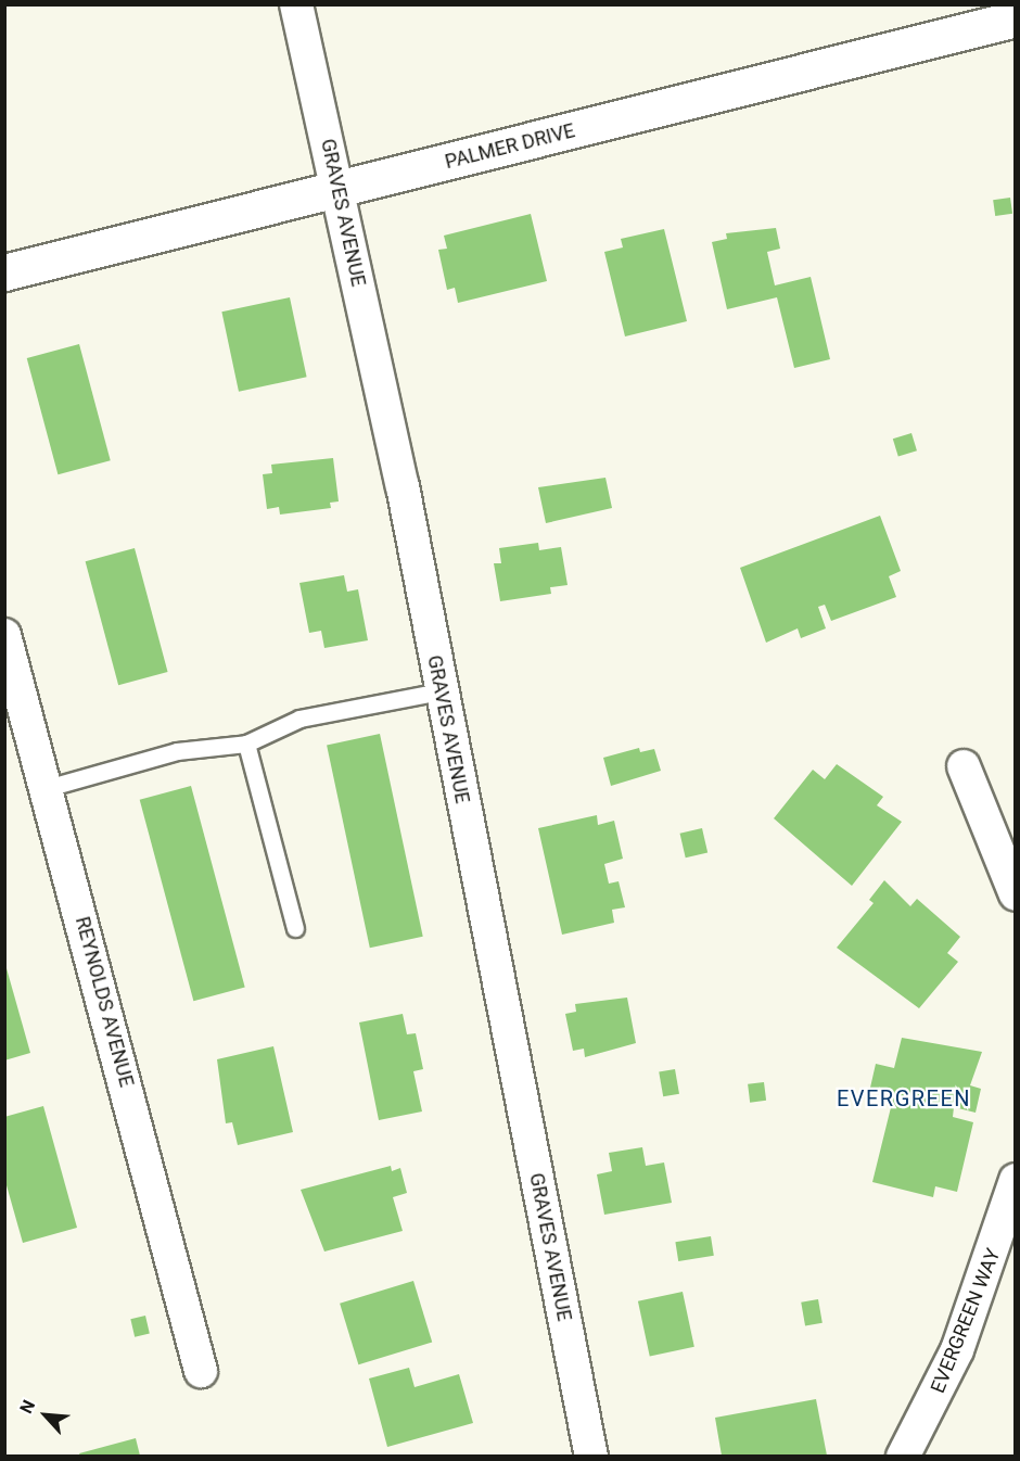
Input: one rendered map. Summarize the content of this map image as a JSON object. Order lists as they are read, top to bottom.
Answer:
{
  "streets": {
    "street": [
      "PALMER DRIVE",
      "GRAVES AVENUE",
      "REYNOLDS AVENUE",
      "EVERGREEN WAY"
    ]
  },
  "crossings": [
    ["PALMER DRIVE", "GRAVES AVENUE"]
  ],
  "districts": ["EVERGREEN"],
  "north": "top left"
}
